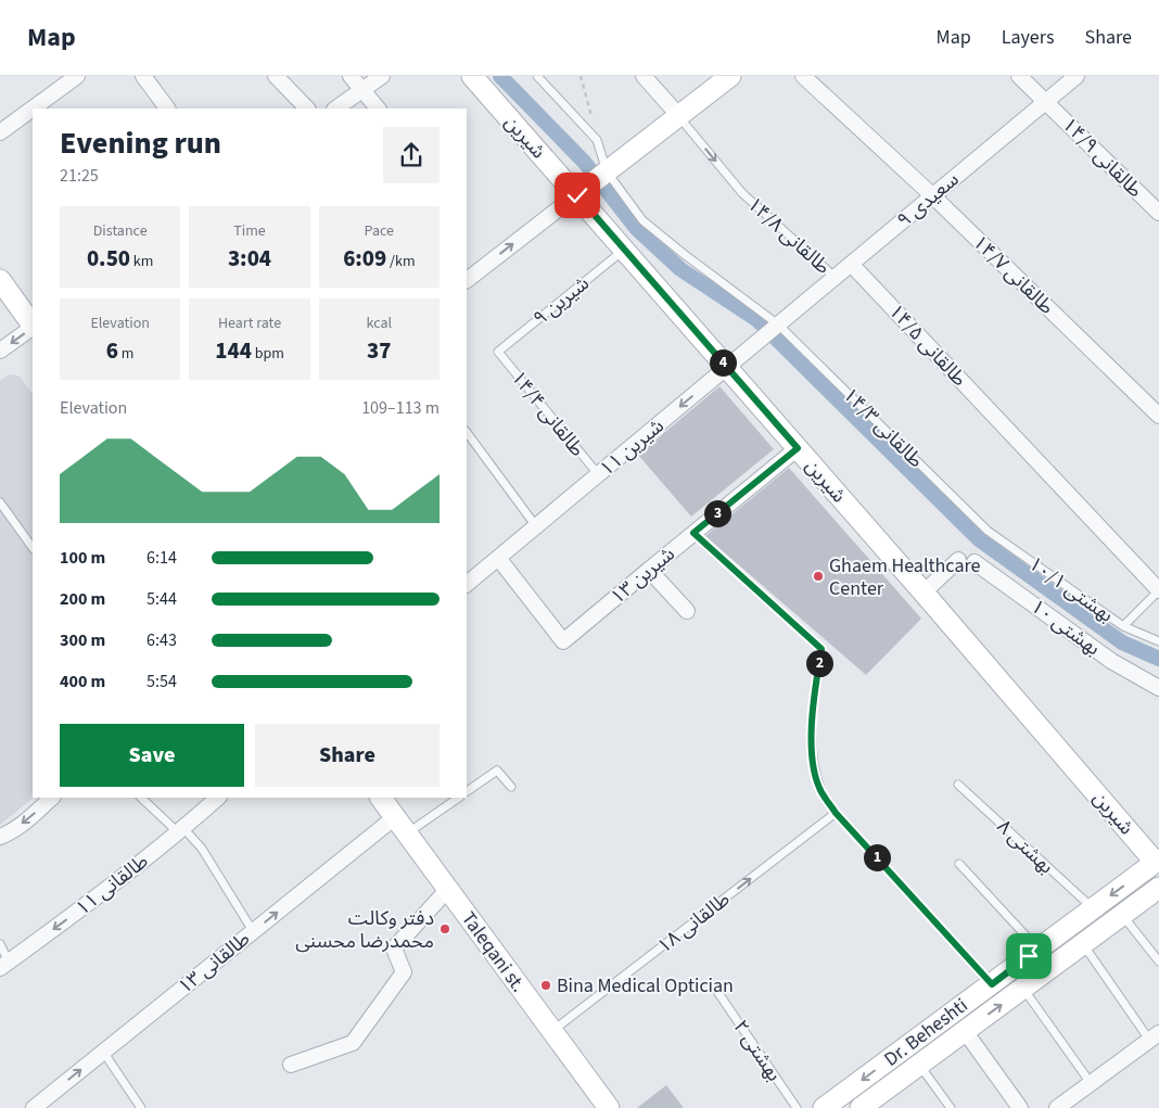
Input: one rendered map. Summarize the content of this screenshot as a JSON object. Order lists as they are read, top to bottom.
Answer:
{
  "streets": {
    "street": [
      "شیرین",
      "طالقانی ۱۴/۹",
      "سعیدی ۹",
      "طالقانی ۱۴/۷",
      "طالقانی ۱۴/۵",
      "شیرین ۱۱",
      "شیرین ۱۳",
      "بهشتی ۱۰",
      "طالقانی ۱۱",
      "Taleqani st.",
      "طالقانی ۱۳",
      "Dr. Beheshti"
    ],
    "lane": [
      "طالقانی ۱۴/۸",
      "شیرین ۹",
      "طالقانی ۱۴/۴",
      "طالقانی ۱۴/۳",
      "بهشتی ۱۰/۱",
      "بهشتی ۸",
      "طالقانی ۱۸",
      "بهشتی ۲"
    ]
  },
  "crossings": [
    ["شیرین", "شیرین ۹"],
    ["شیرین", "شیرین ۱۱"],
    ["شیرین", "شیرین ۱۳"],
    ["شیرین", "Dr. Beheshti"],
    ["طالقانی ۱۴/۹", "سعیدی ۹"],
    ["سعیدی ۹", "طالقانی ۱۴/۸"],
    ["سعیدی ۹", "طالقانی ۱۴/۷"],
    ["سعیدی ۹", "طالقانی ۱۴/۵"],
    ["سعیدی ۹", "طالقانی ۱۴/۳"],
    ["سعیدی ۹", "شیرین ۱۱"],
    ["شیرین ۹", "طالقانی ۱۴/۴"],
    ["طالقانی ۱۴/۴", "شیرین ۱۱"],
    ["طالقانی ۱۴/۳", "بهشتی ۱۰/۱"],
    ["شیرین ۱۱", "شیرین ۱۳"],
    ["بهشتی ۸", "Dr. Beheshti"],
    ["طالقانی ۱۸", "Taleqani st."],
    ["Taleqani st.", "طالقانی ۱۳"]
  ],
  "one_way": [
    "طالقانی ۱۴/۸",
    "شیرین ۱۱",
    "طالقانی ۱۱",
    "طالقانی ۱۸",
    "طالقانی ۱۳"
  ],
  "places": ["Ghaem Healthcare Center", "دفتر وکالت محمدرضا محسنی", "Bina Medical Optician"],
  "page": {
    "header": "Map",
    "nav": ["Map", "Layers", "Share"],
    "heading": ["Evening run", "21:25"],
    "stats": [
      ["Distance", "0.50 km"],
      ["Time", "3:04"],
      ["Pace", "6:09 /km"],
      ["Elevation", "6 m"],
      ["Heart rate", "144 bpm"],
      ["kcal", "37"]
    ],
    "pins": [
      "4",
      "3",
      "2",
      "1"
    ],
    "chart": ["Elevation", "109–113 m"],
    "list": [
      {
        "name": "100 m",
        "note": "6:14"
      },
      {
        "name": "200 m",
        "note": "5:44"
      },
      {
        "name": "300 m",
        "note": "6:43"
      },
      {
        "name": "400 m",
        "note": "5:54"
      }
    ],
    "buttons": ["Save", "Share"]
  }
}
